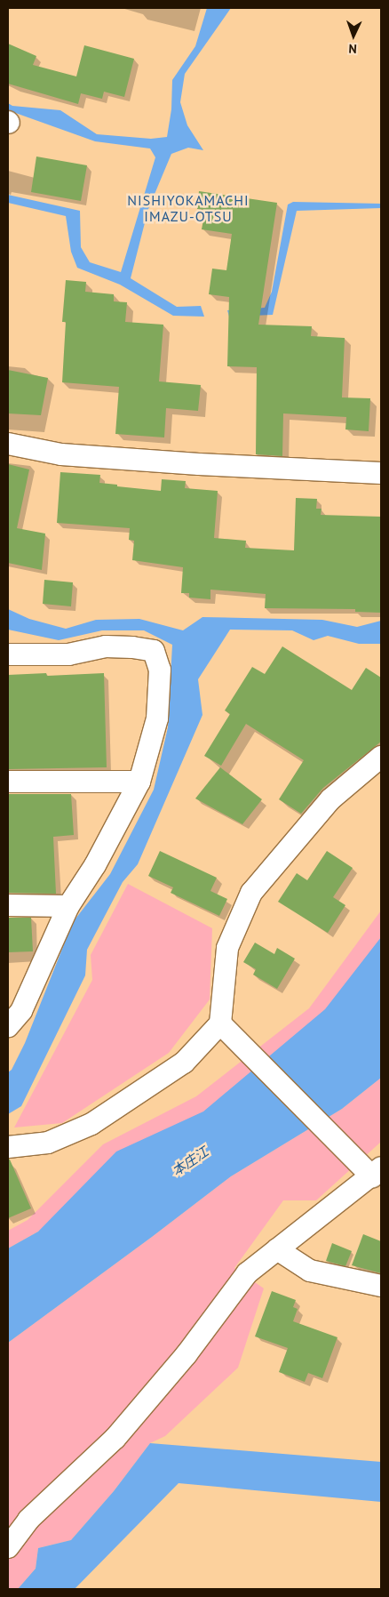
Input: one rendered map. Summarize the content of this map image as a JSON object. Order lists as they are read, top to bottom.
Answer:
{
  "districts": ["NISHIYOKAMACHI IMAZU-OTSU"],
  "water": ["本庄江"],
  "north": "bottom"
}
